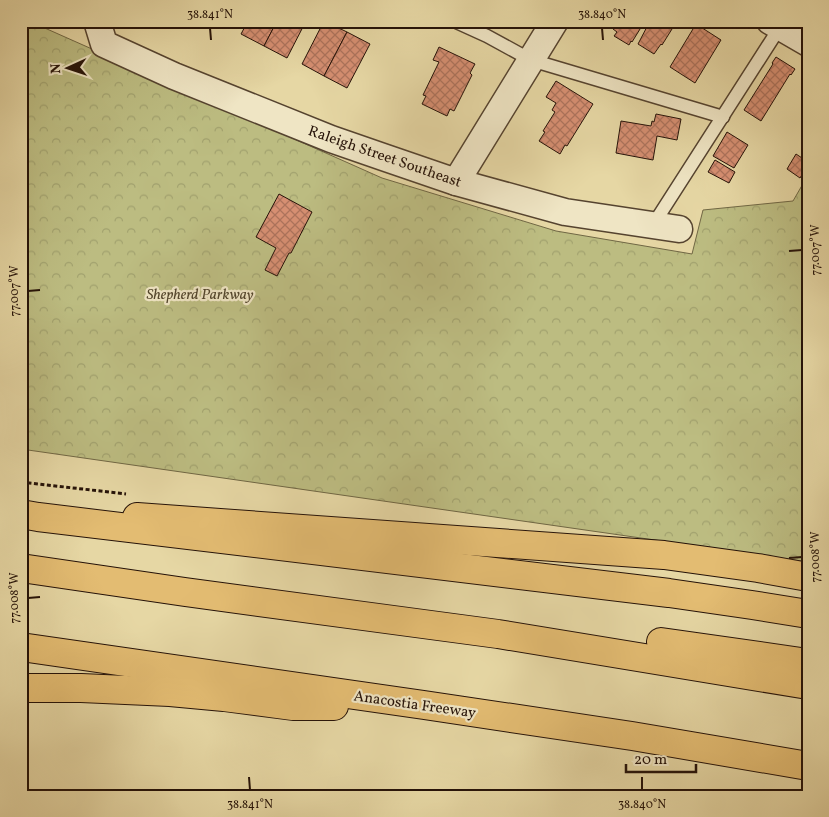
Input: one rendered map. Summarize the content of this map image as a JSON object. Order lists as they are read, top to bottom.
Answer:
{
  "streets": {
    "main road": ["Anacostia Freeway"],
    "street": ["Raleigh Street Southeast"]
  },
  "parks": ["Shepherd Parkway"],
  "scale_bar": "20 m",
  "north": "left",
  "coordinates": [
    "38.841°N",
    "38.840°N",
    "77.007°W",
    "77.008°W"
  ]
}
